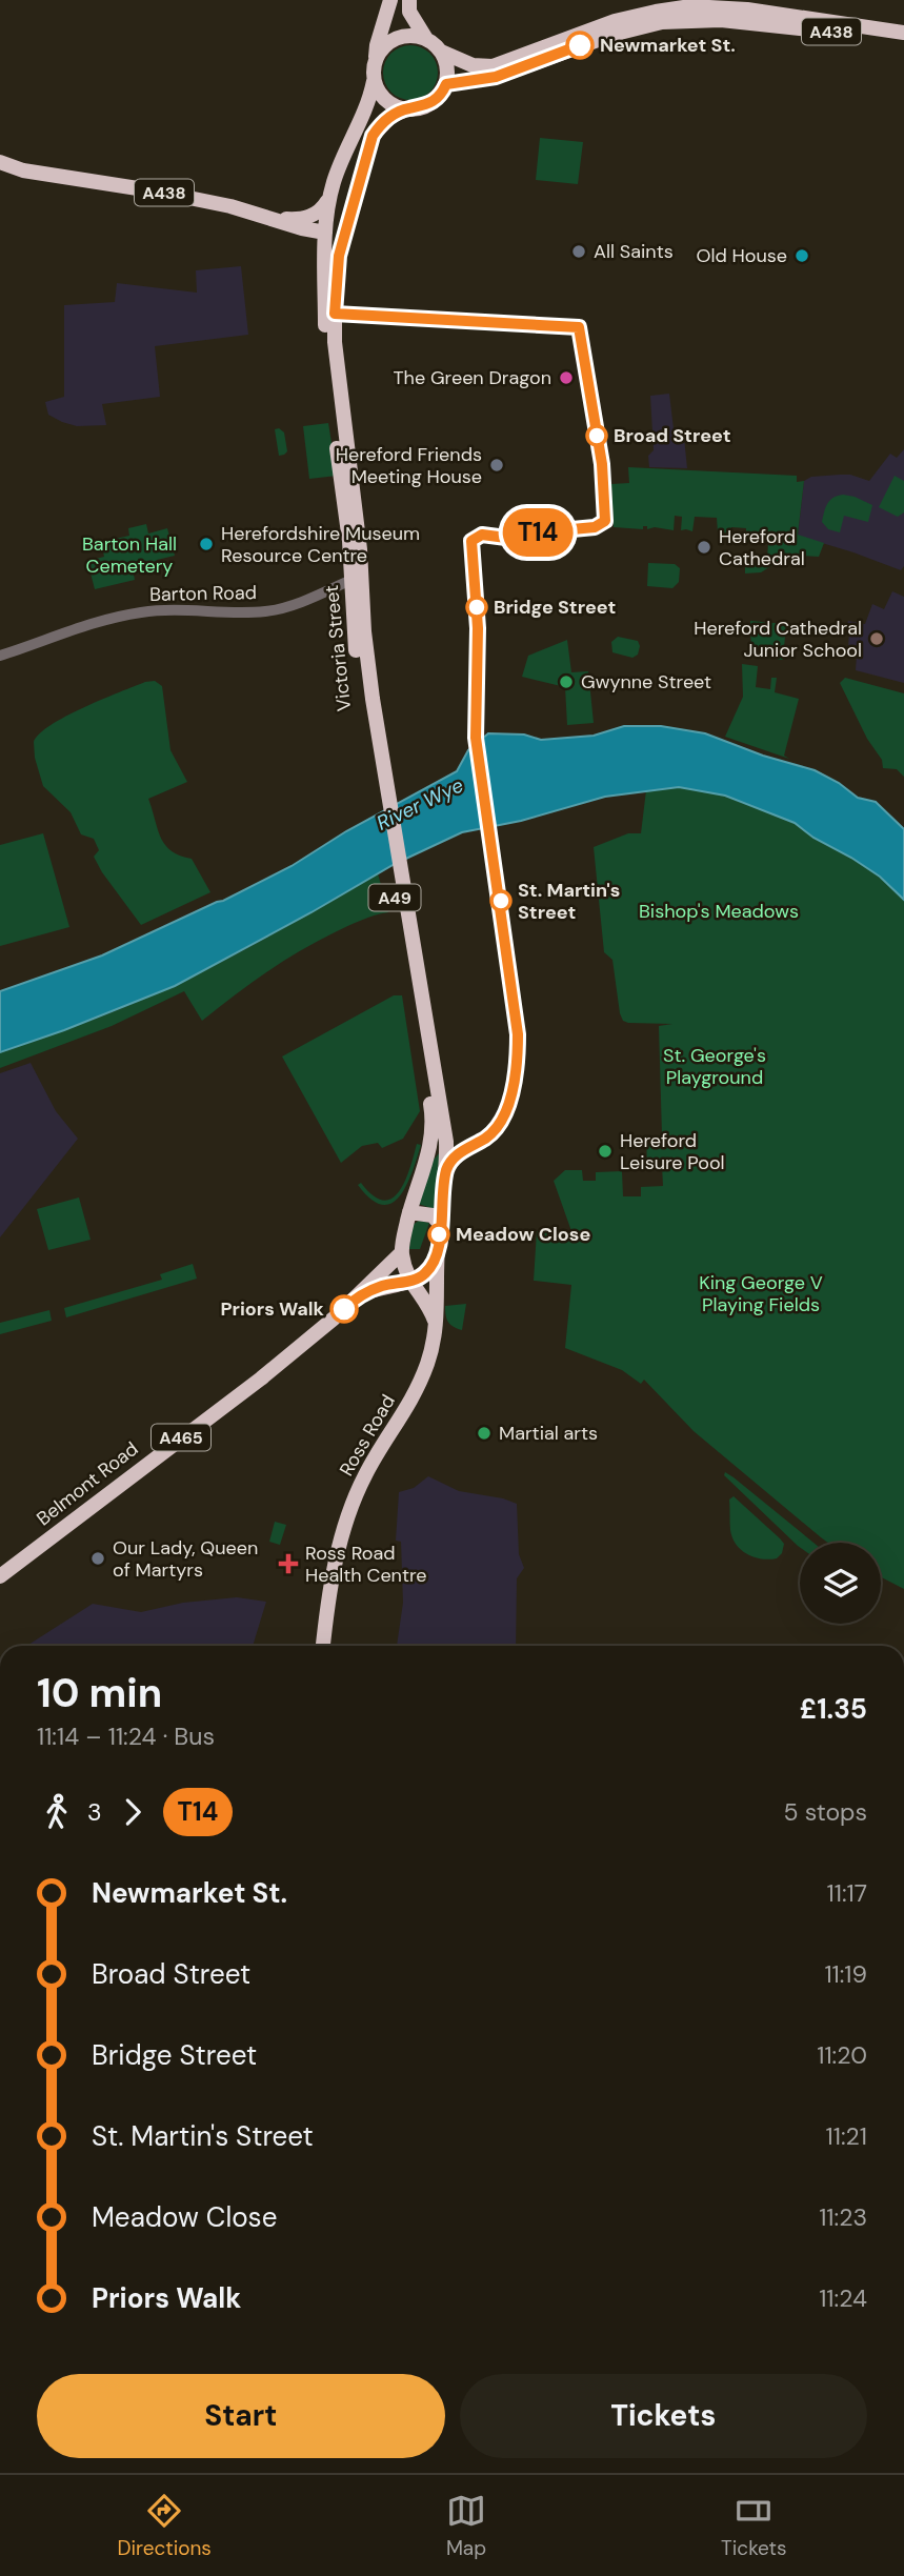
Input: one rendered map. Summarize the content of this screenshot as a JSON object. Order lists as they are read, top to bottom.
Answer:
{
  "streets": {
    "highway": [
      "A438",
      "Victoria Street",
      "A49",
      "Ross Road",
      "A465",
      "Belmont Road"
    ],
    "street": ["Barton Road"]
  },
  "crossings": [
    ["A438", "Victoria Street"],
    ["Barton Road", "Victoria Street"],
    ["Victoria Street", "Ross Road"],
    ["Victoria Street", "Belmont Road"],
    ["A465", "Belmont Road"]
  ],
  "water": ["River Wye"],
  "parks": [
    "Barton Hall Cemetery",
    "Bishop's Meadows",
    "St. George's Playground",
    "King George V Playing Fields"
  ],
  "places": {
    "other": [
      "Newmarket St.",
      "All Saints",
      "Old House",
      "The Green Dragon",
      "Broad Street",
      "Hereford Friends Meeting House",
      "Herefordshire Museum Resource Centre",
      "Hereford Cathedral",
      "Bridge Street",
      "Hereford Cathedral Junior School",
      "Gwynne Street",
      "St. Martin's Street",
      "Hereford Leisure Pool",
      "Meadow Close",
      "Priors Walk",
      "Martial arts",
      "Our Lady, Queen of Martyrs"
    ],
    "health": ["Ross Road Health Centre"]
  },
  "lines": ["bus line T14"],
  "page": {
    "on_map": "T14",
    "heading": ["10 min", "11:14 – 11:24 · Bus", "£1.35"],
    "legs": ["3", "T14", "5 stops"],
    "list": [
      {
        "name": "Newmarket St.",
        "value": "11:17"
      },
      {
        "name": "Broad Street",
        "value": "11:19"
      },
      {
        "name": "Bridge Street",
        "value": "11:20"
      },
      {
        "name": "St. Martin's Street",
        "value": "11:21"
      },
      {
        "name": "Meadow Close",
        "value": "11:23"
      },
      {
        "name": "Priors Walk",
        "value": "11:24"
      }
    ],
    "buttons": ["Start", "Tickets"],
    "tabs": ["Directions", "Map", "Tickets"]
  }
}
